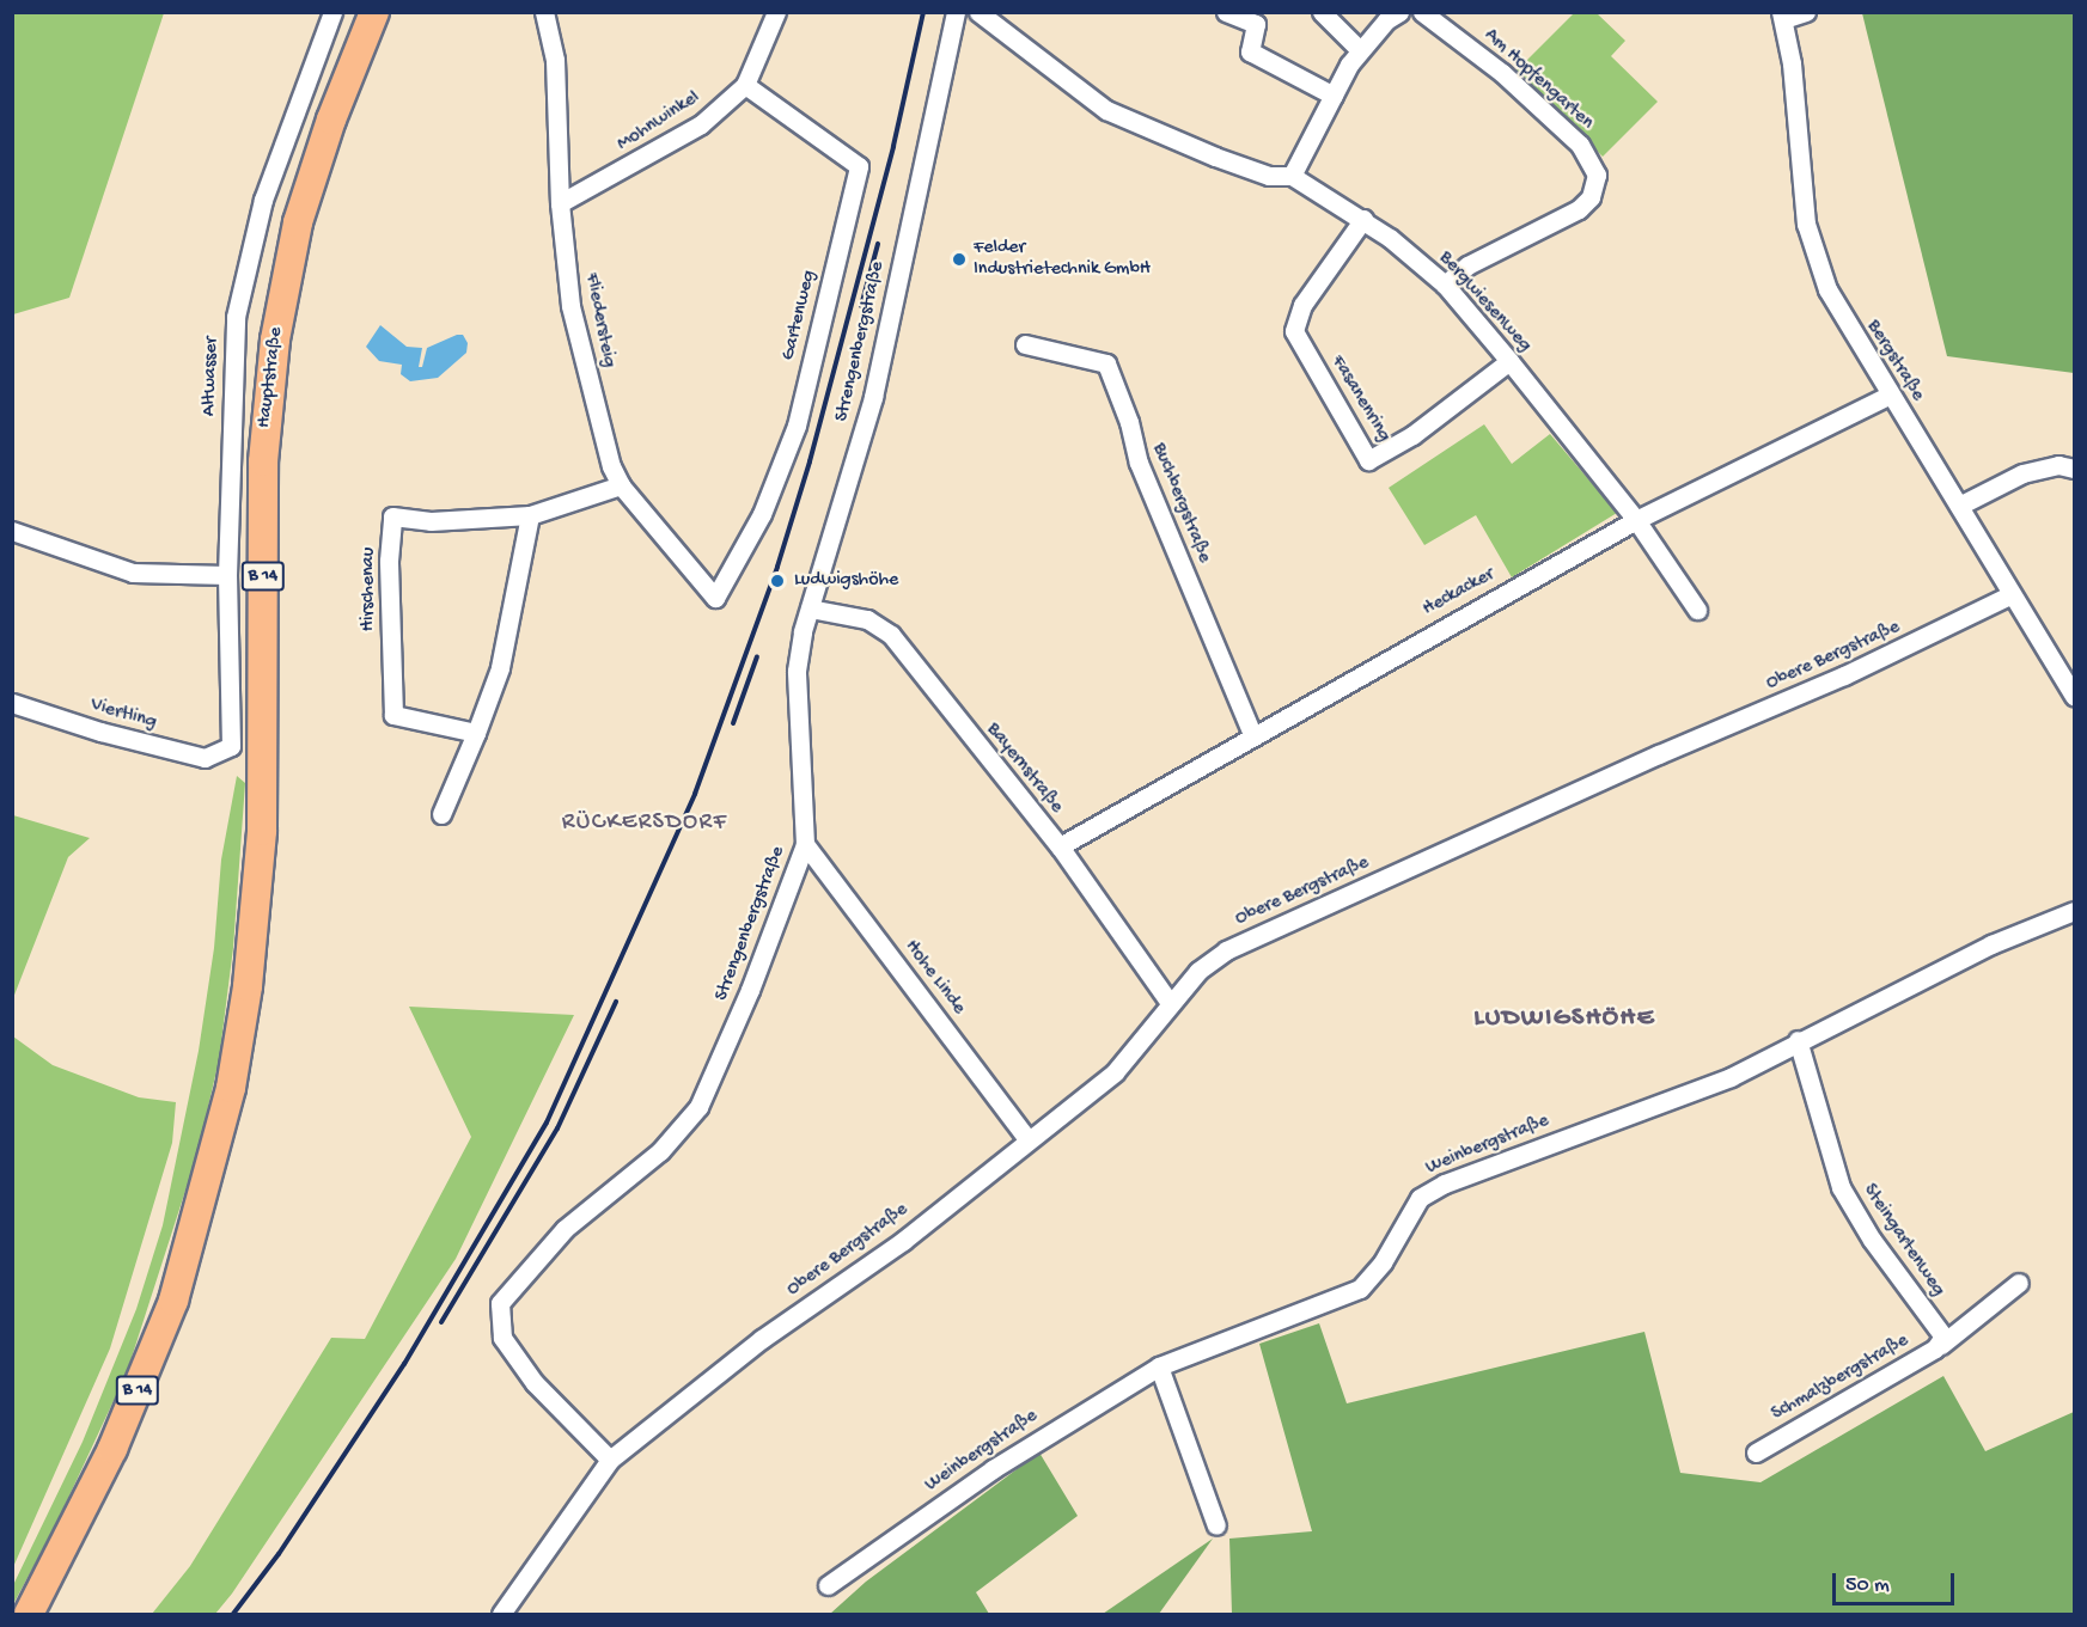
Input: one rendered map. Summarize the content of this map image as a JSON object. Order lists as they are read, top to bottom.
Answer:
{
  "streets": {
    "main road": ["Hauptstraße", "B 14"],
    "street": [
      "Am Hopfengarten",
      "Mohnwinkel",
      "Bergwiesenweg",
      "Gartenweg",
      "Fliedersteig",
      "Strengenbergstraße",
      "Bergstraße",
      "Altwasser",
      "Fasanenring",
      "Buchbergstraße",
      "Hirschenau",
      "Heckacker",
      "Obere Bergstraße",
      "Viertling",
      "Bayernstraße",
      "Hohe Linde",
      "Weinbergstraße",
      "Steingartenweg",
      "Schmalzbergstraße"
    ]
  },
  "crossings": [
    ["Am Hopfengarten", "Bergwiesenweg"],
    ["Mohnwinkel", "Gartenweg"],
    ["Mohnwinkel", "Fliedersteig"],
    ["Bergwiesenweg", "Fasanenring"],
    ["Bergwiesenweg", "Heckacker"],
    ["Gartenweg", "Fliedersteig"],
    ["Fliedersteig", "Hirschenau"],
    ["Strengenbergstraße", "Obere Bergstraße"],
    ["Strengenbergstraße", "Bayernstraße"],
    ["Strengenbergstraße", "Hohe Linde"],
    ["Bergstraße", "Heckacker"],
    ["Bergstraße", "Obere Bergstraße"],
    ["Altwasser", "Viertling"],
    ["Buchbergstraße", "Heckacker"],
    ["Heckacker", "Bayernstraße"],
    ["Obere Bergstraße", "Bayernstraße"],
    ["Obere Bergstraße", "Hohe Linde"],
    ["Weinbergstraße", "Steingartenweg"],
    ["Steingartenweg", "Schmalzbergstraße"]
  ],
  "districts": ["RÜCKERSDORF", "LUDWIGSHÖHE"],
  "places": ["Felder Industrietechnik GmbH", "Ludwigshöhe"],
  "scale_bar": "50 m"
}
